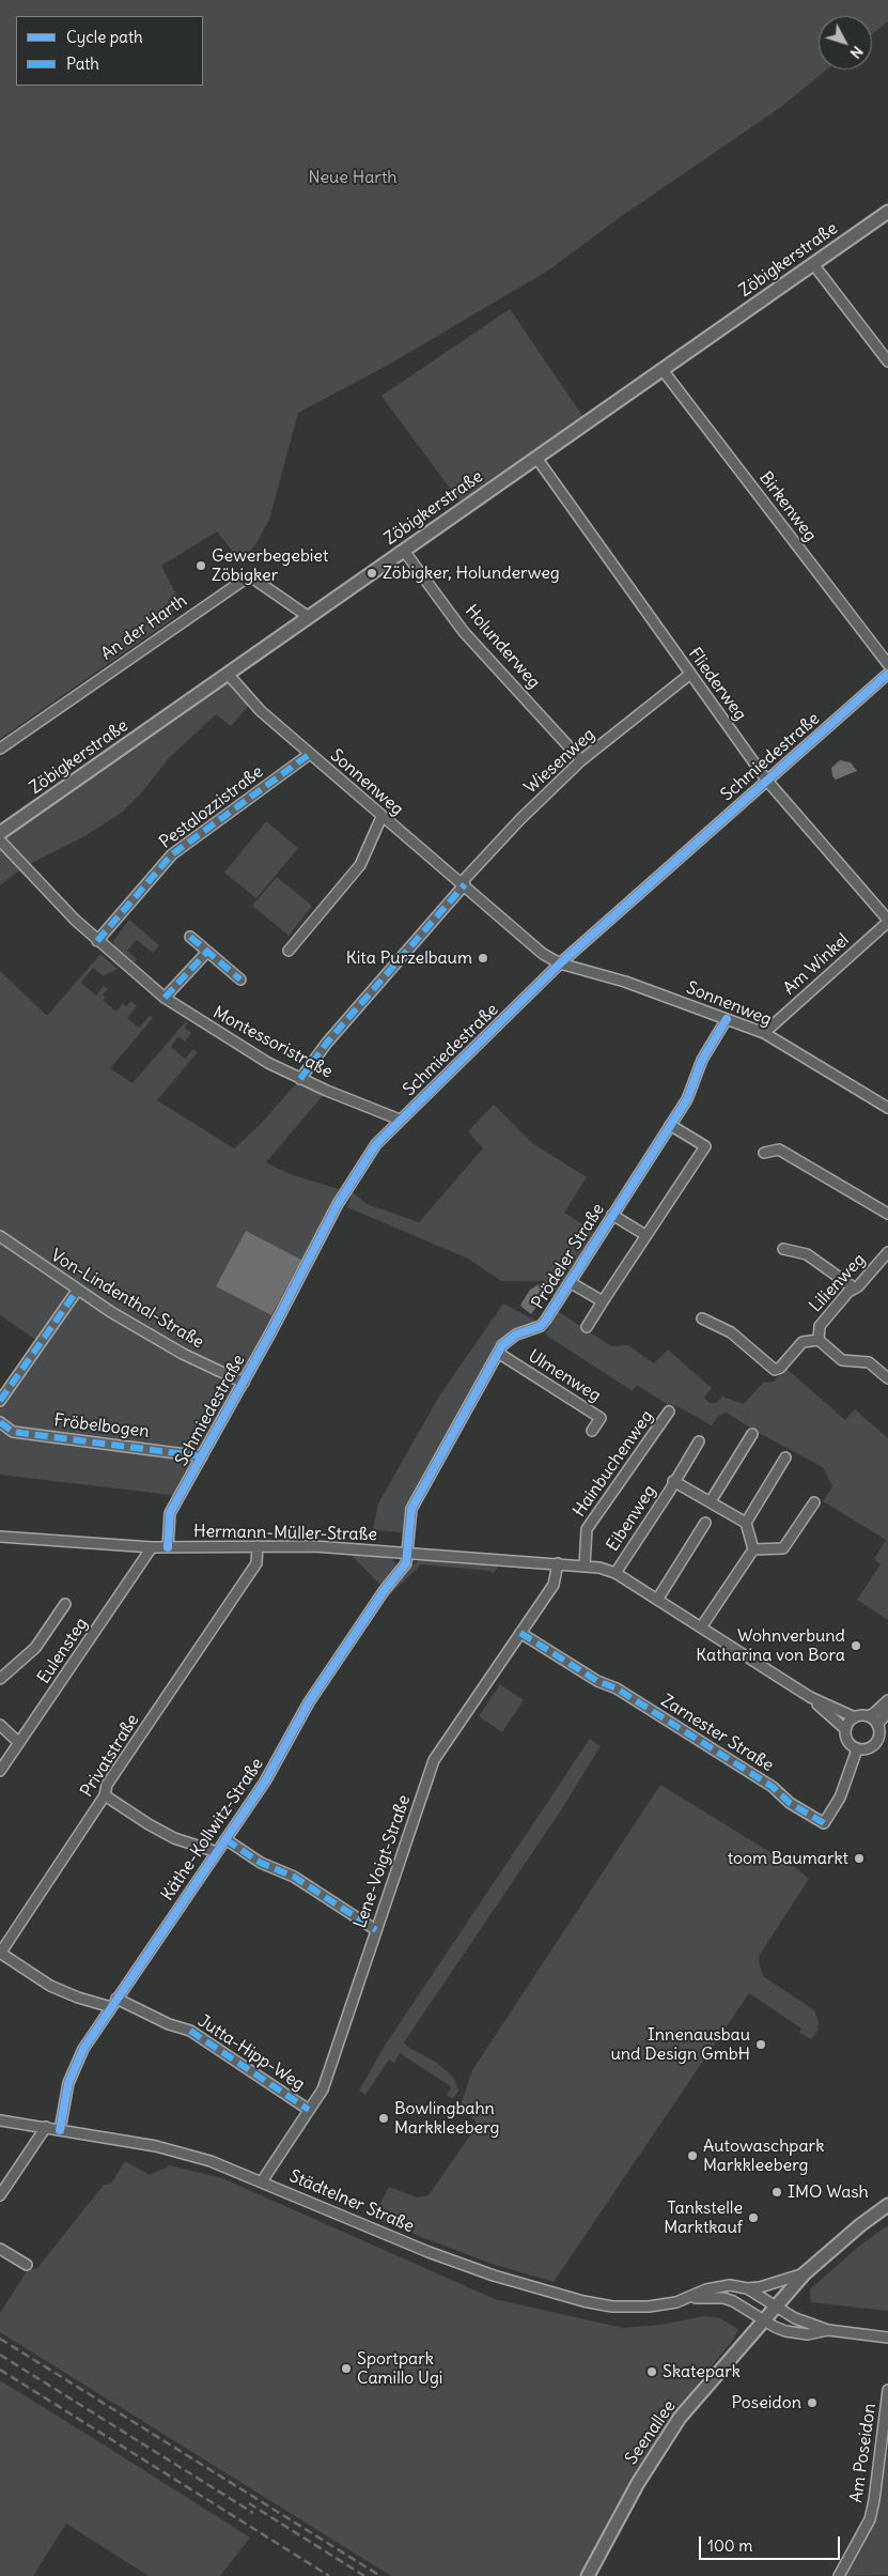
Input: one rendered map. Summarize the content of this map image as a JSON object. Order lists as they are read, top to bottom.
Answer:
{
  "streets": {
    "main road": ["Zöbigkerstraße", "Seenallee"],
    "street": [
      "Birkenweg",
      "An der Harth",
      "Holunderweg",
      "Fliederweg",
      "Schmiedestraße",
      "Wiesenweg",
      "Sonnenweg",
      "Pestalozzistraße",
      "Am Winkel",
      "Montessoristraße",
      "Prödeler Straße",
      "Lilienweg",
      "Von-Lindenthal-Straße",
      "Ulmenweg",
      "Fröbelbogen",
      "Hainbuchenweg",
      "Eibenweg",
      "Hermann-Müller-Straße",
      "Eulensteg",
      "Zarnester Straße",
      "Privatstraße",
      "Käthe-Kollwitz-Straße",
      "Lene-Voigt-Straße",
      "Jutta-Hipp-Weg",
      "Städtelner Straße",
      "Am Poseidon"
    ]
  },
  "crossings": [
    ["Zöbigkerstraße", "Birkenweg"],
    ["Zöbigkerstraße", "An der Harth"],
    ["Zöbigkerstraße", "Holunderweg"],
    ["Zöbigkerstraße", "Fliederweg"],
    ["Zöbigkerstraße", "Sonnenweg"],
    ["Holunderweg", "Wiesenweg"],
    ["Fliederweg", "Schmiedestraße"],
    ["Fliederweg", "Wiesenweg"],
    ["Fliederweg", "Am Winkel"],
    ["Schmiedestraße", "Sonnenweg"],
    ["Schmiedestraße", "Montessoristraße"],
    ["Schmiedestraße", "Von-Lindenthal-Straße"],
    ["Schmiedestraße", "Fröbelbogen"],
    ["Schmiedestraße", "Hermann-Müller-Straße"],
    ["Wiesenweg", "Sonnenweg"],
    ["Wiesenweg", "Montessoristraße"],
    ["Sonnenweg", "Pestalozzistraße"],
    ["Sonnenweg", "Am Winkel"],
    ["Sonnenweg", "Prödeler Straße"],
    ["Pestalozzistraße", "Montessoristraße"],
    ["Prödeler Straße", "Ulmenweg"],
    ["Prödeler Straße", "Hermann-Müller-Straße"],
    ["Prödeler Straße", "Käthe-Kollwitz-Straße"],
    ["Hainbuchenweg", "Hermann-Müller-Straße"],
    ["Eibenweg", "Hermann-Müller-Straße"],
    ["Hermann-Müller-Straße", "Eulensteg"],
    ["Hermann-Müller-Straße", "Zarnester Straße"],
    ["Hermann-Müller-Straße", "Privatstraße"],
    ["Hermann-Müller-Straße", "Käthe-Kollwitz-Straße"],
    ["Hermann-Müller-Straße", "Lene-Voigt-Straße"],
    ["Zarnester Straße", "Lene-Voigt-Straße"],
    ["Privatstraße", "Käthe-Kollwitz-Straße"],
    ["Käthe-Kollwitz-Straße", "Jutta-Hipp-Weg"],
    ["Käthe-Kollwitz-Straße", "Städtelner Straße"],
    ["Lene-Voigt-Straße", "Jutta-Hipp-Weg"],
    ["Lene-Voigt-Straße", "Städtelner Straße"],
    ["Städtelner Straße", "Seenallee"]
  ],
  "parks": ["Neue Harth"],
  "places": [
    "Gewerbegebiet Zöbigker",
    "Zöbigker, Holunderweg",
    "Kita Purzelbaum",
    "Wohnverbund Katharina von Bora",
    "toom Baumarkt",
    "Innenausbau und Design GmbH",
    "Bowlingbahn Markkleeberg",
    "Autowaschpark Markkleeberg",
    "IMO Wash",
    "Tankstelle Marktkauf",
    "Sportpark Camillo Ugi",
    "Skatepark",
    "Poseidon"
  ],
  "legend": ["Cycle path", "Path"],
  "scale_bar": "100 m",
  "north": "bottom right"
}
